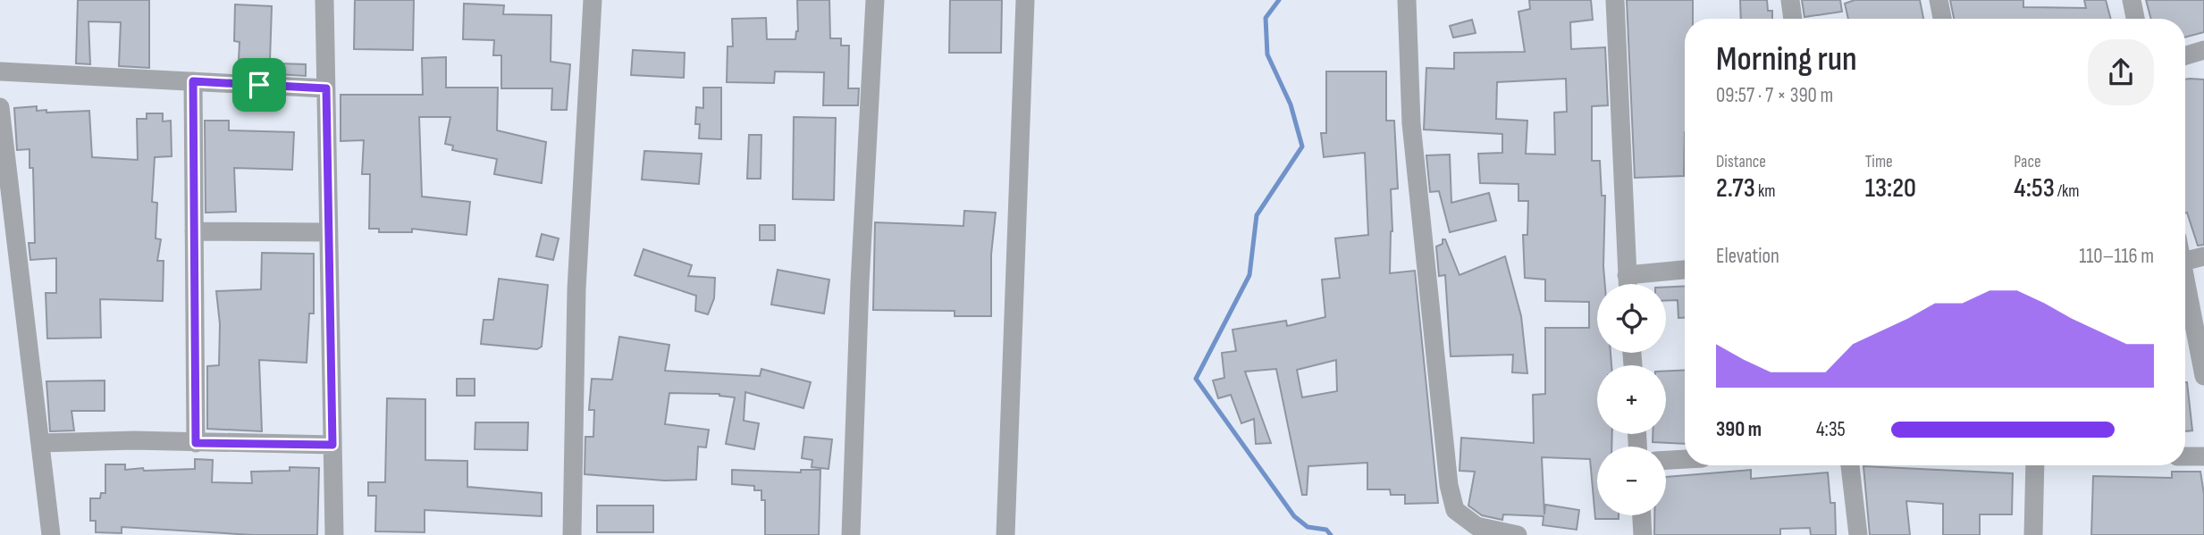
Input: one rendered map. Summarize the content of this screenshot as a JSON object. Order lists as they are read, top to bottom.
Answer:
{
  "page": {
    "heading": ["Morning run", "09:57 · 7 × 390 m"],
    "stats": [
      ["Distance", "2.73 km"],
      ["Time", "13:20"],
      ["Pace", "4:53 /km"]
    ],
    "chart": ["Elevation", "110–116 m"],
    "map_buttons": ["+", "−"],
    "list": [
      {
        "name": "390 m",
        "note": "4:35"
      }
    ]
  }
}
